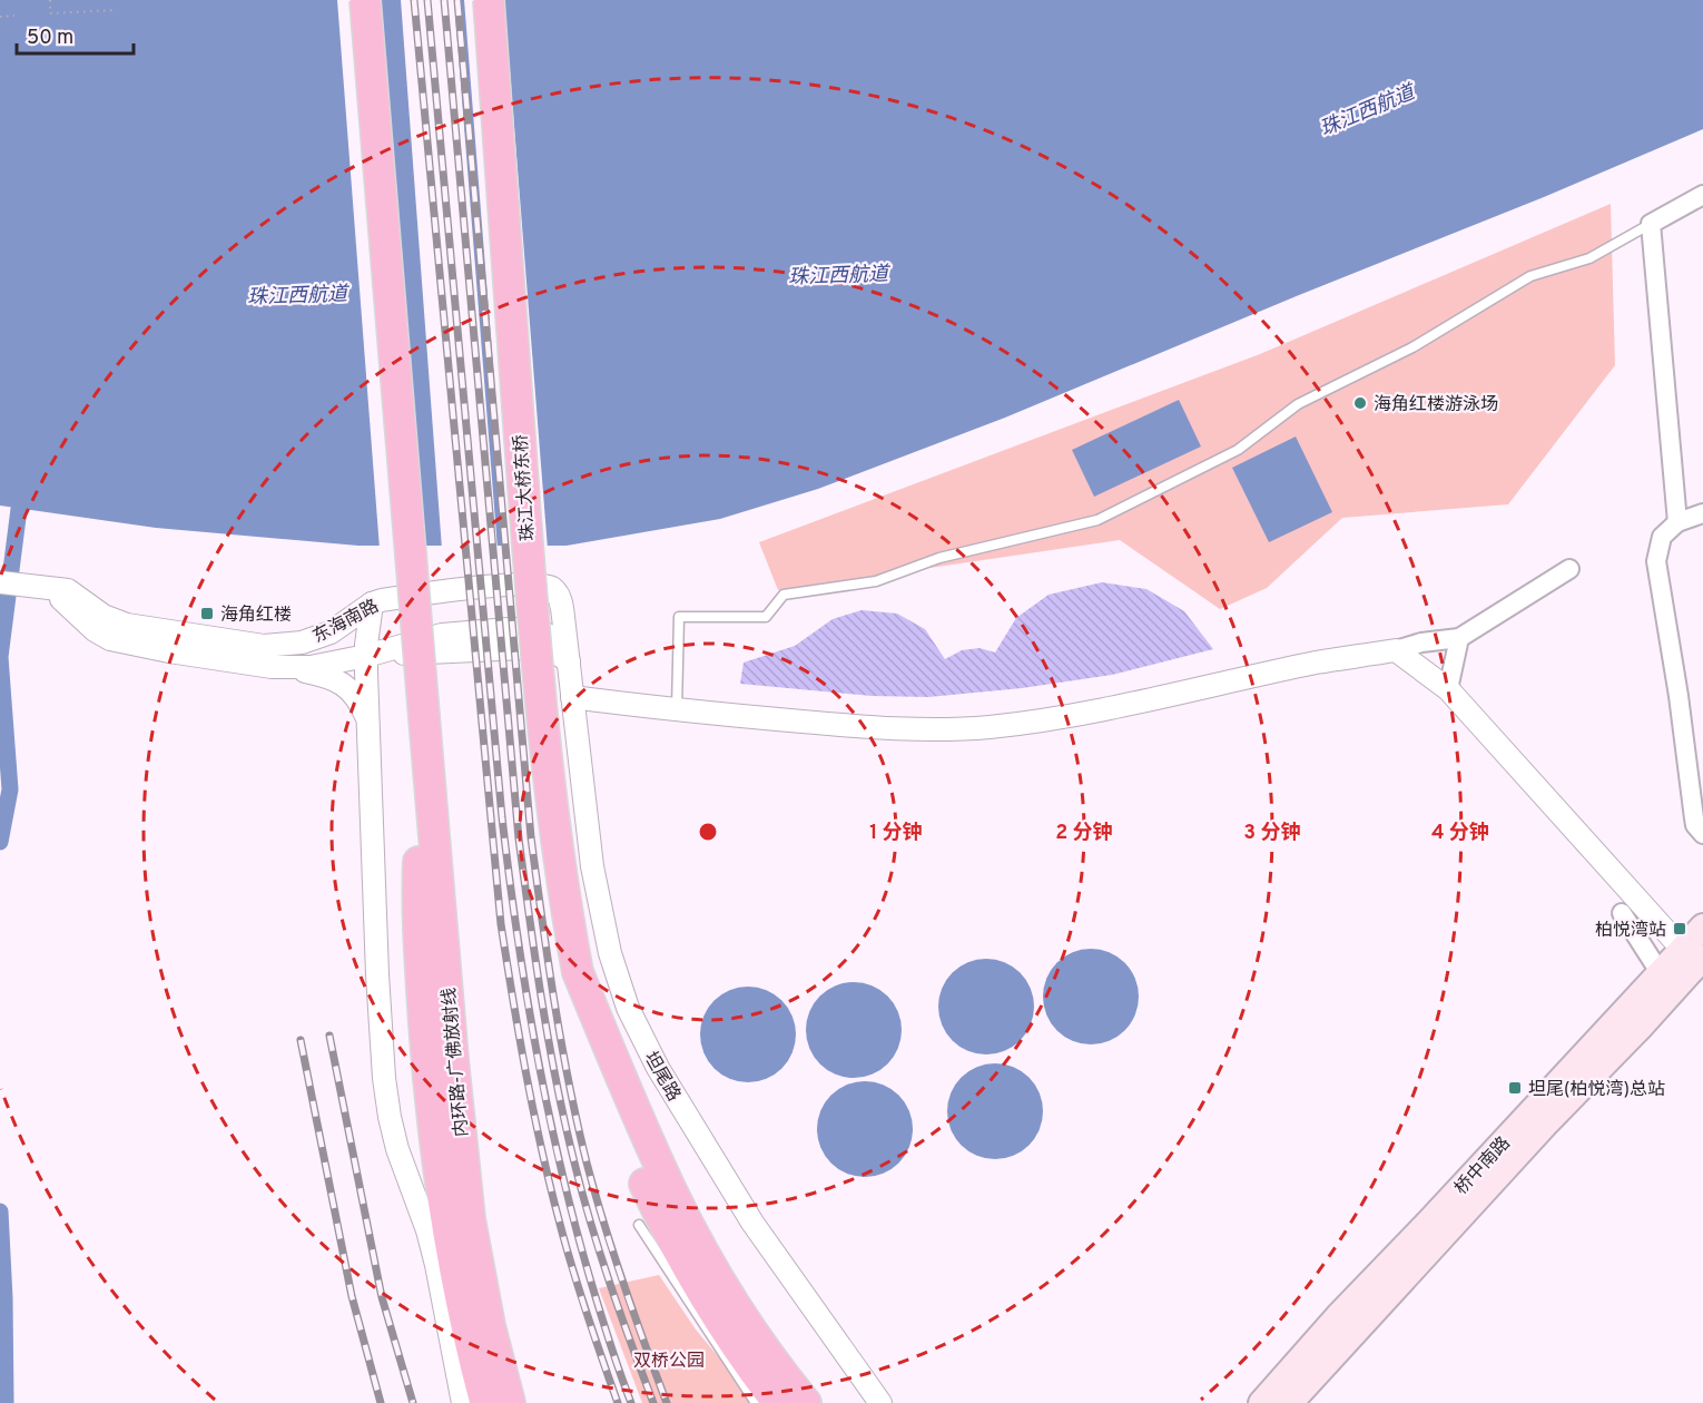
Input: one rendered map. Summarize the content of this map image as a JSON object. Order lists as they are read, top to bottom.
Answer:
{
  "streets": {
    "highway": ["珠江大桥东桥", "内环路-广佛放射线"],
    "main road": ["桥中南路"],
    "street": ["东海南路", "坦尾路"]
  },
  "crossings": [
    ["东海南路", "坦尾路"]
  ],
  "water": ["珠江西航道"],
  "parks": ["双桥公园"],
  "places": {
    "other": ["海角红楼游泳场"],
    "transit": ["海角红楼", "柏悦湾站", "坦尾(柏悦湾)总站"]
  },
  "scale_bar": "50 m",
  "rings": [
    "1 分钟",
    "2 分钟",
    "3 分钟",
    "4 分钟"
  ]
}
